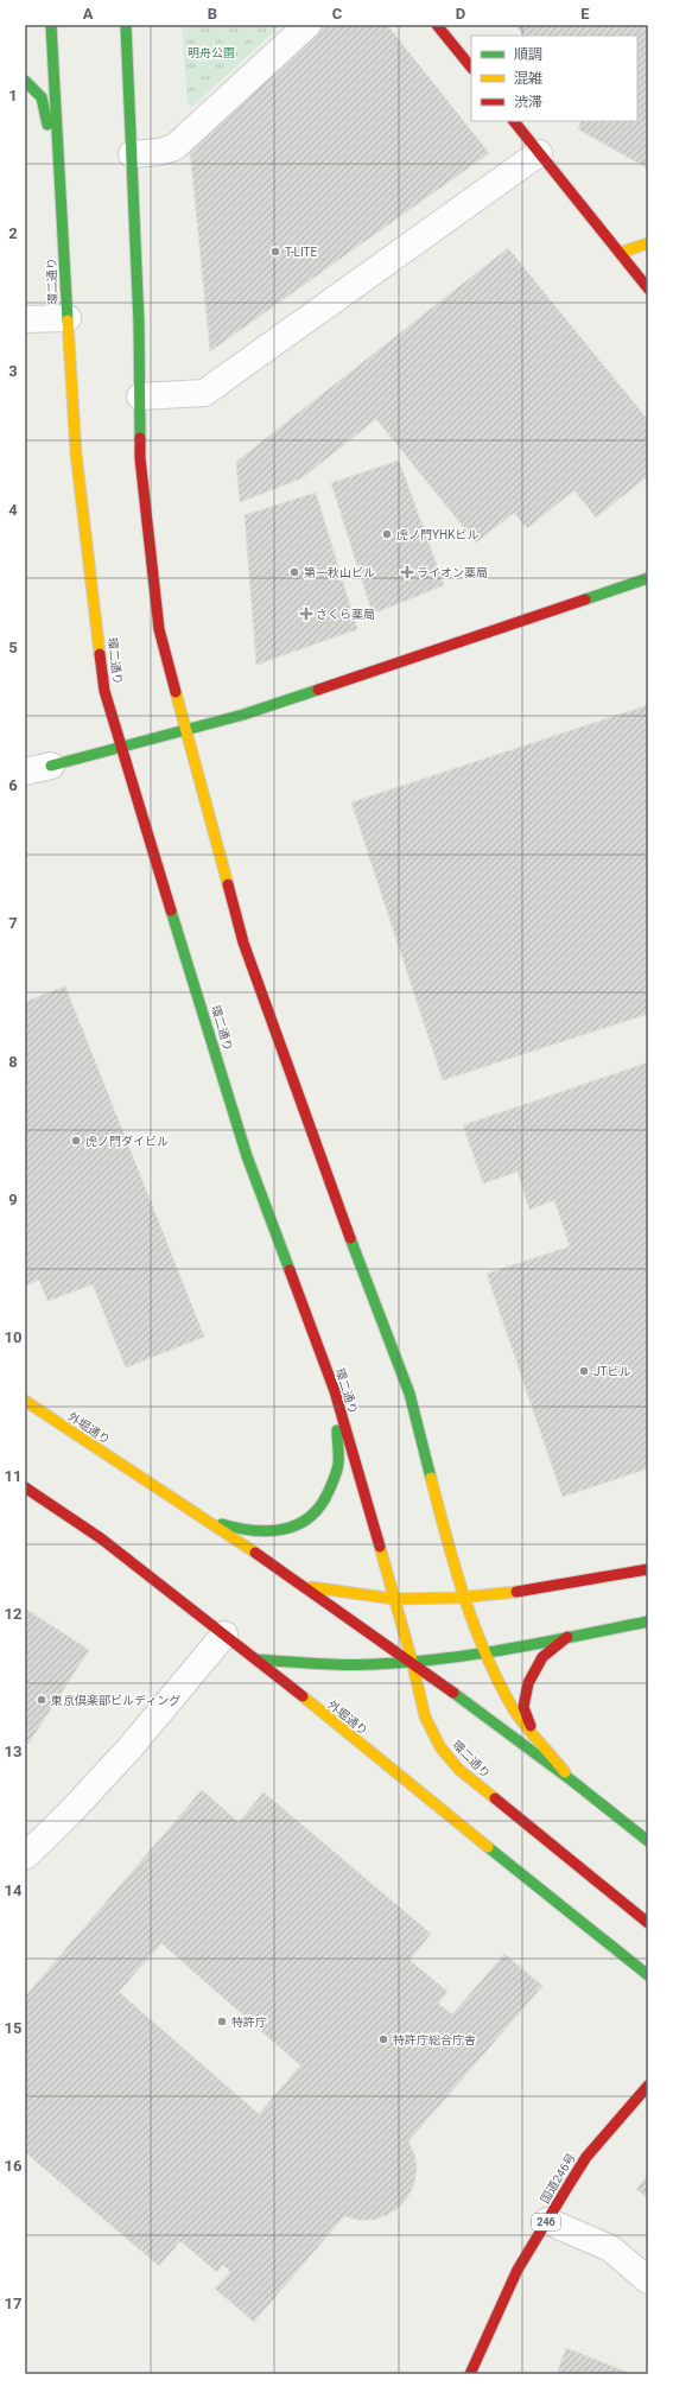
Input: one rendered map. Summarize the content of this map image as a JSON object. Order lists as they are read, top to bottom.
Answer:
{
  "streets": {
    "main road": [
      "環二通り",
      "外堀通り",
      "国道246号",
      "246"
    ]
  },
  "crossings": [
    ["環二通り", "外堀通り"]
  ],
  "parks": ["明舟公園"],
  "places": {
    "other": [
      "T-LITE",
      "虎ノ門YHKビル",
      "第一秋山ビル",
      "虎ノ門ダイビル",
      "JTビル",
      "東京倶楽部ビルディング",
      "特許庁",
      "特許庁総合庁舎"
    ],
    "health": ["ライオン薬局", "さくら薬局"]
  },
  "legend": ["順調", "混雑", "渋滞"],
  "grid": {
    "columns": [
      "A",
      "B",
      "C",
      "D",
      "E"
    ],
    "rows": [
      "1",
      "2",
      "3",
      "4",
      "5",
      "6",
      "7",
      "8",
      "9",
      "10",
      "11",
      "12",
      "13",
      "14",
      "15",
      "16",
      "17"
    ]
  }
}
